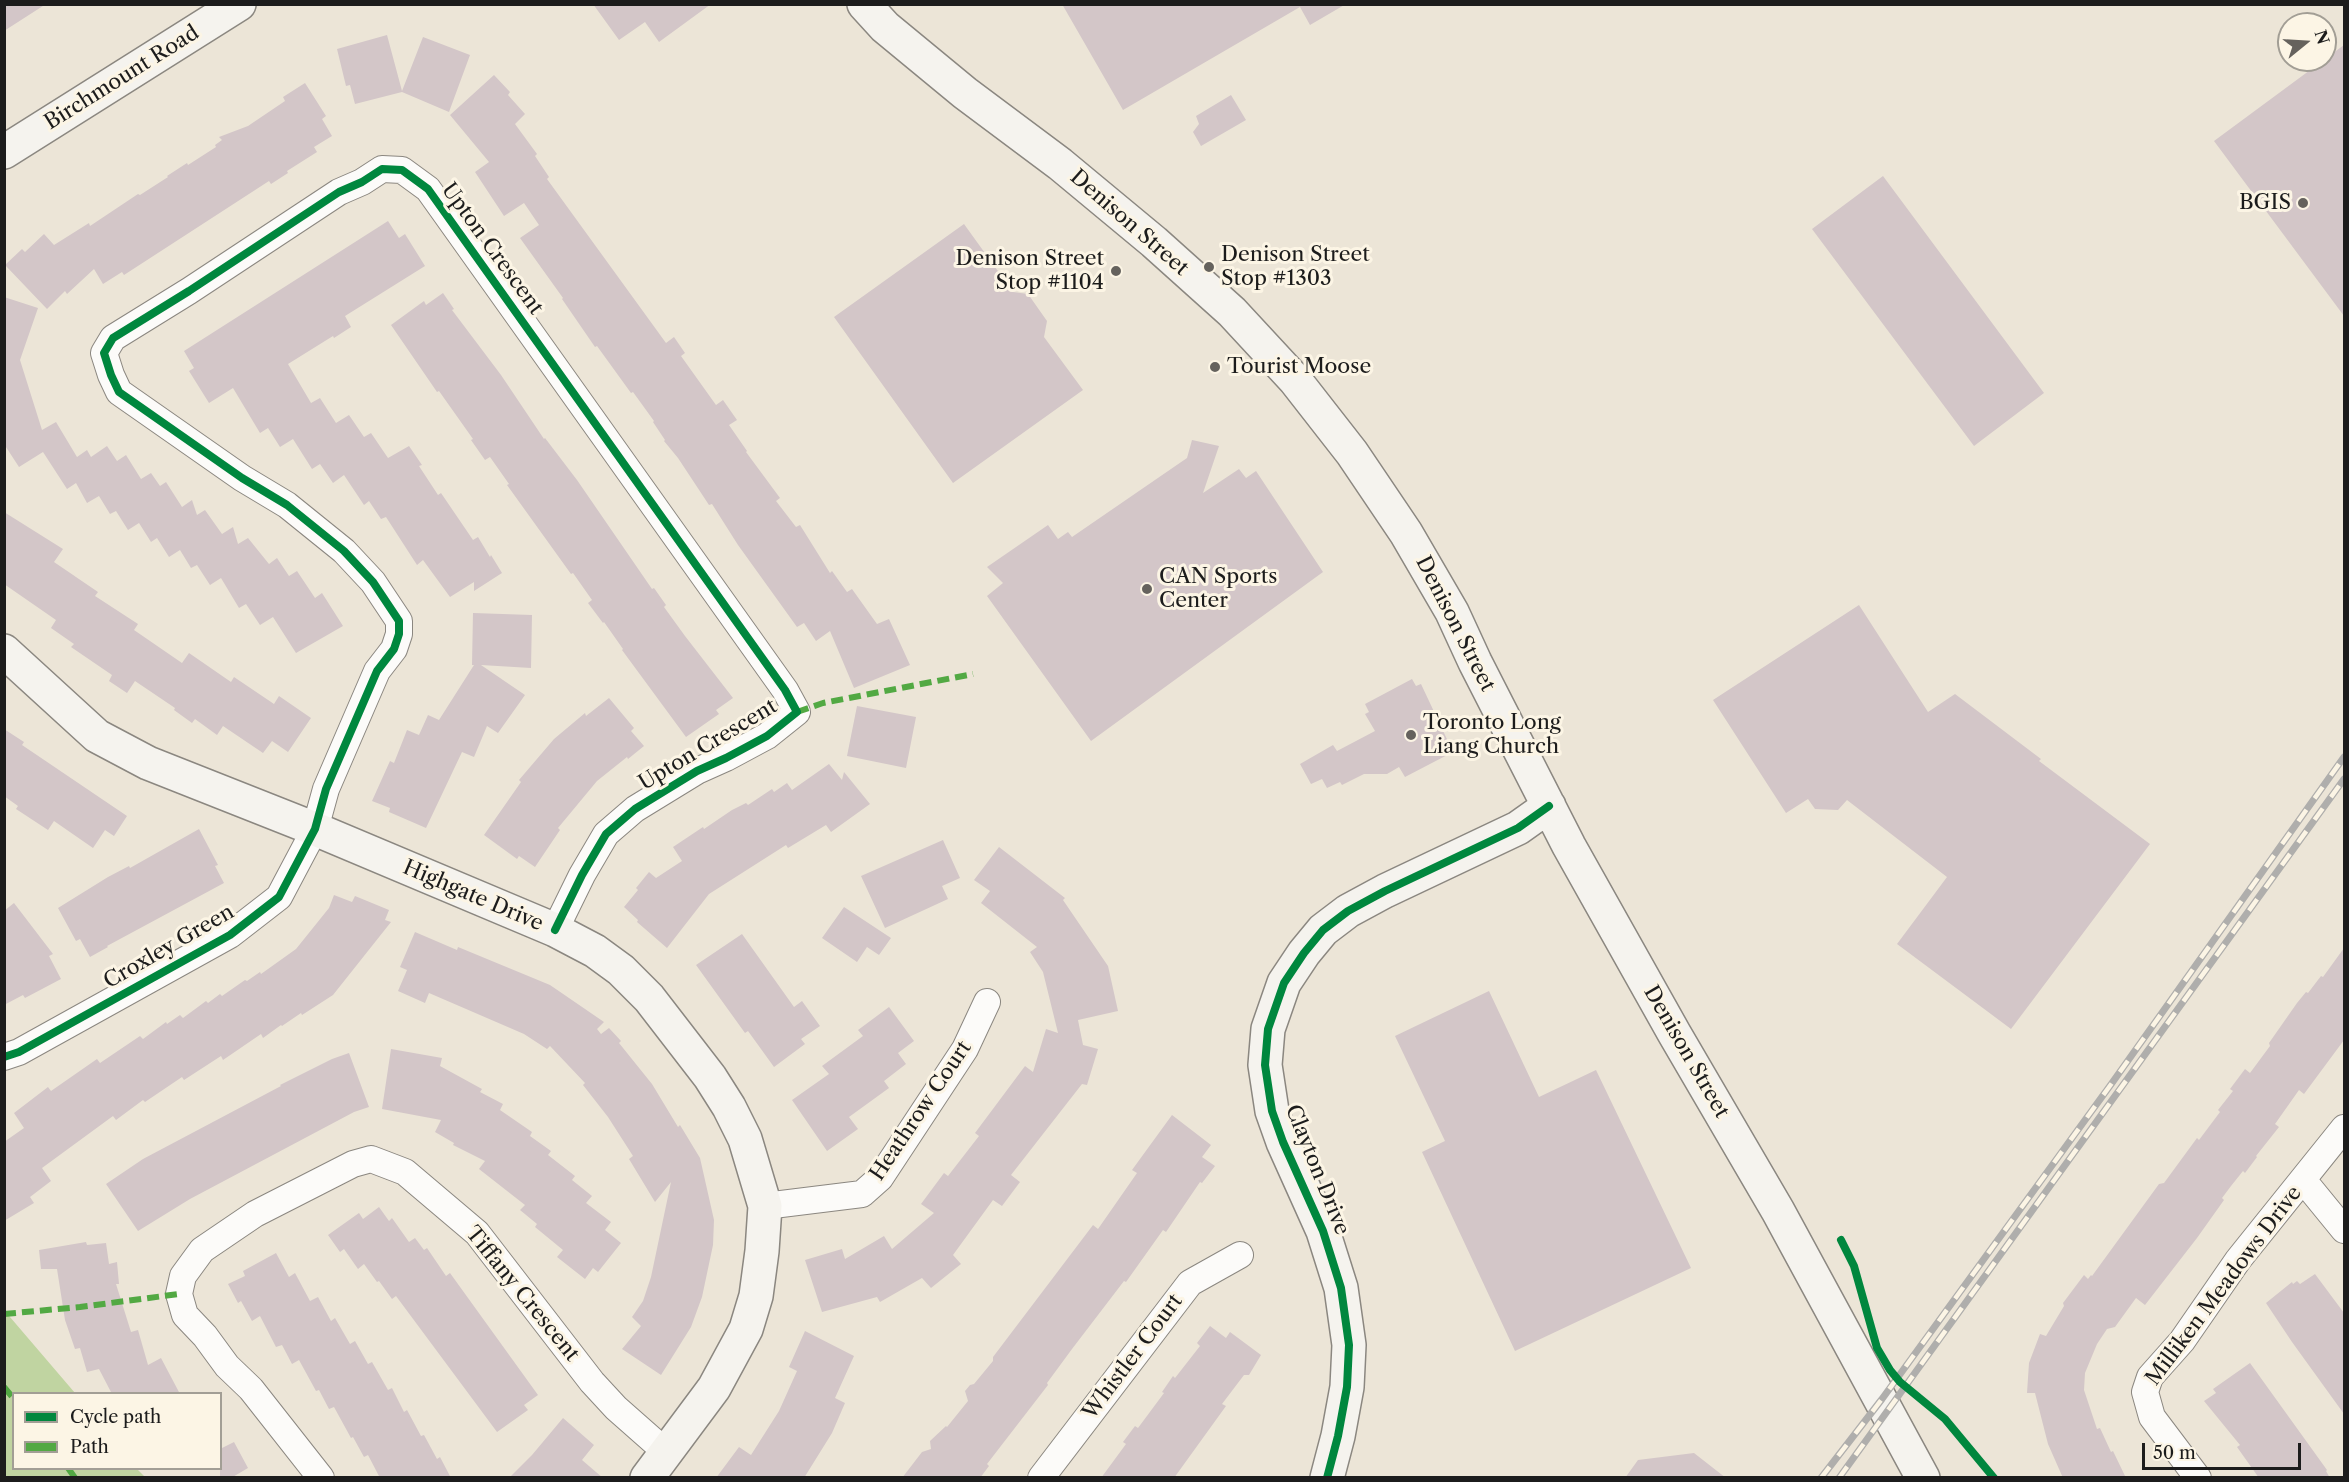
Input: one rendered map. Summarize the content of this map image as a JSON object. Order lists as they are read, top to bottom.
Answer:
{
  "streets": {
    "main road": [
      "Birchmount Road",
      "Denison Street",
      "Highgate Drive",
      "Clayton Drive"
    ],
    "street": [
      "Upton Crescent",
      "Croxley Green",
      "Heathrow Court",
      "Milliken Meadows Drive",
      "Tiffany Crescent",
      "Whistler Court"
    ]
  },
  "crossings": [
    ["Denison Street", "Clayton Drive"],
    ["Upton Crescent", "Highgate Drive"],
    ["Upton Crescent", "Croxley Green"],
    ["Highgate Drive", "Croxley Green"],
    ["Highgate Drive", "Heathrow Court"],
    ["Highgate Drive", "Tiffany Crescent"]
  ],
  "places": [
    "BGIS",
    "Denison Street Stop #1303",
    "Denison Street Stop #1104",
    "Tourist Moose",
    "CAN Sports Center",
    "Toronto Long Liang Church"
  ],
  "legend": ["Cycle path", "Path"],
  "scale_bar": "50 m",
  "north": "right"
}
